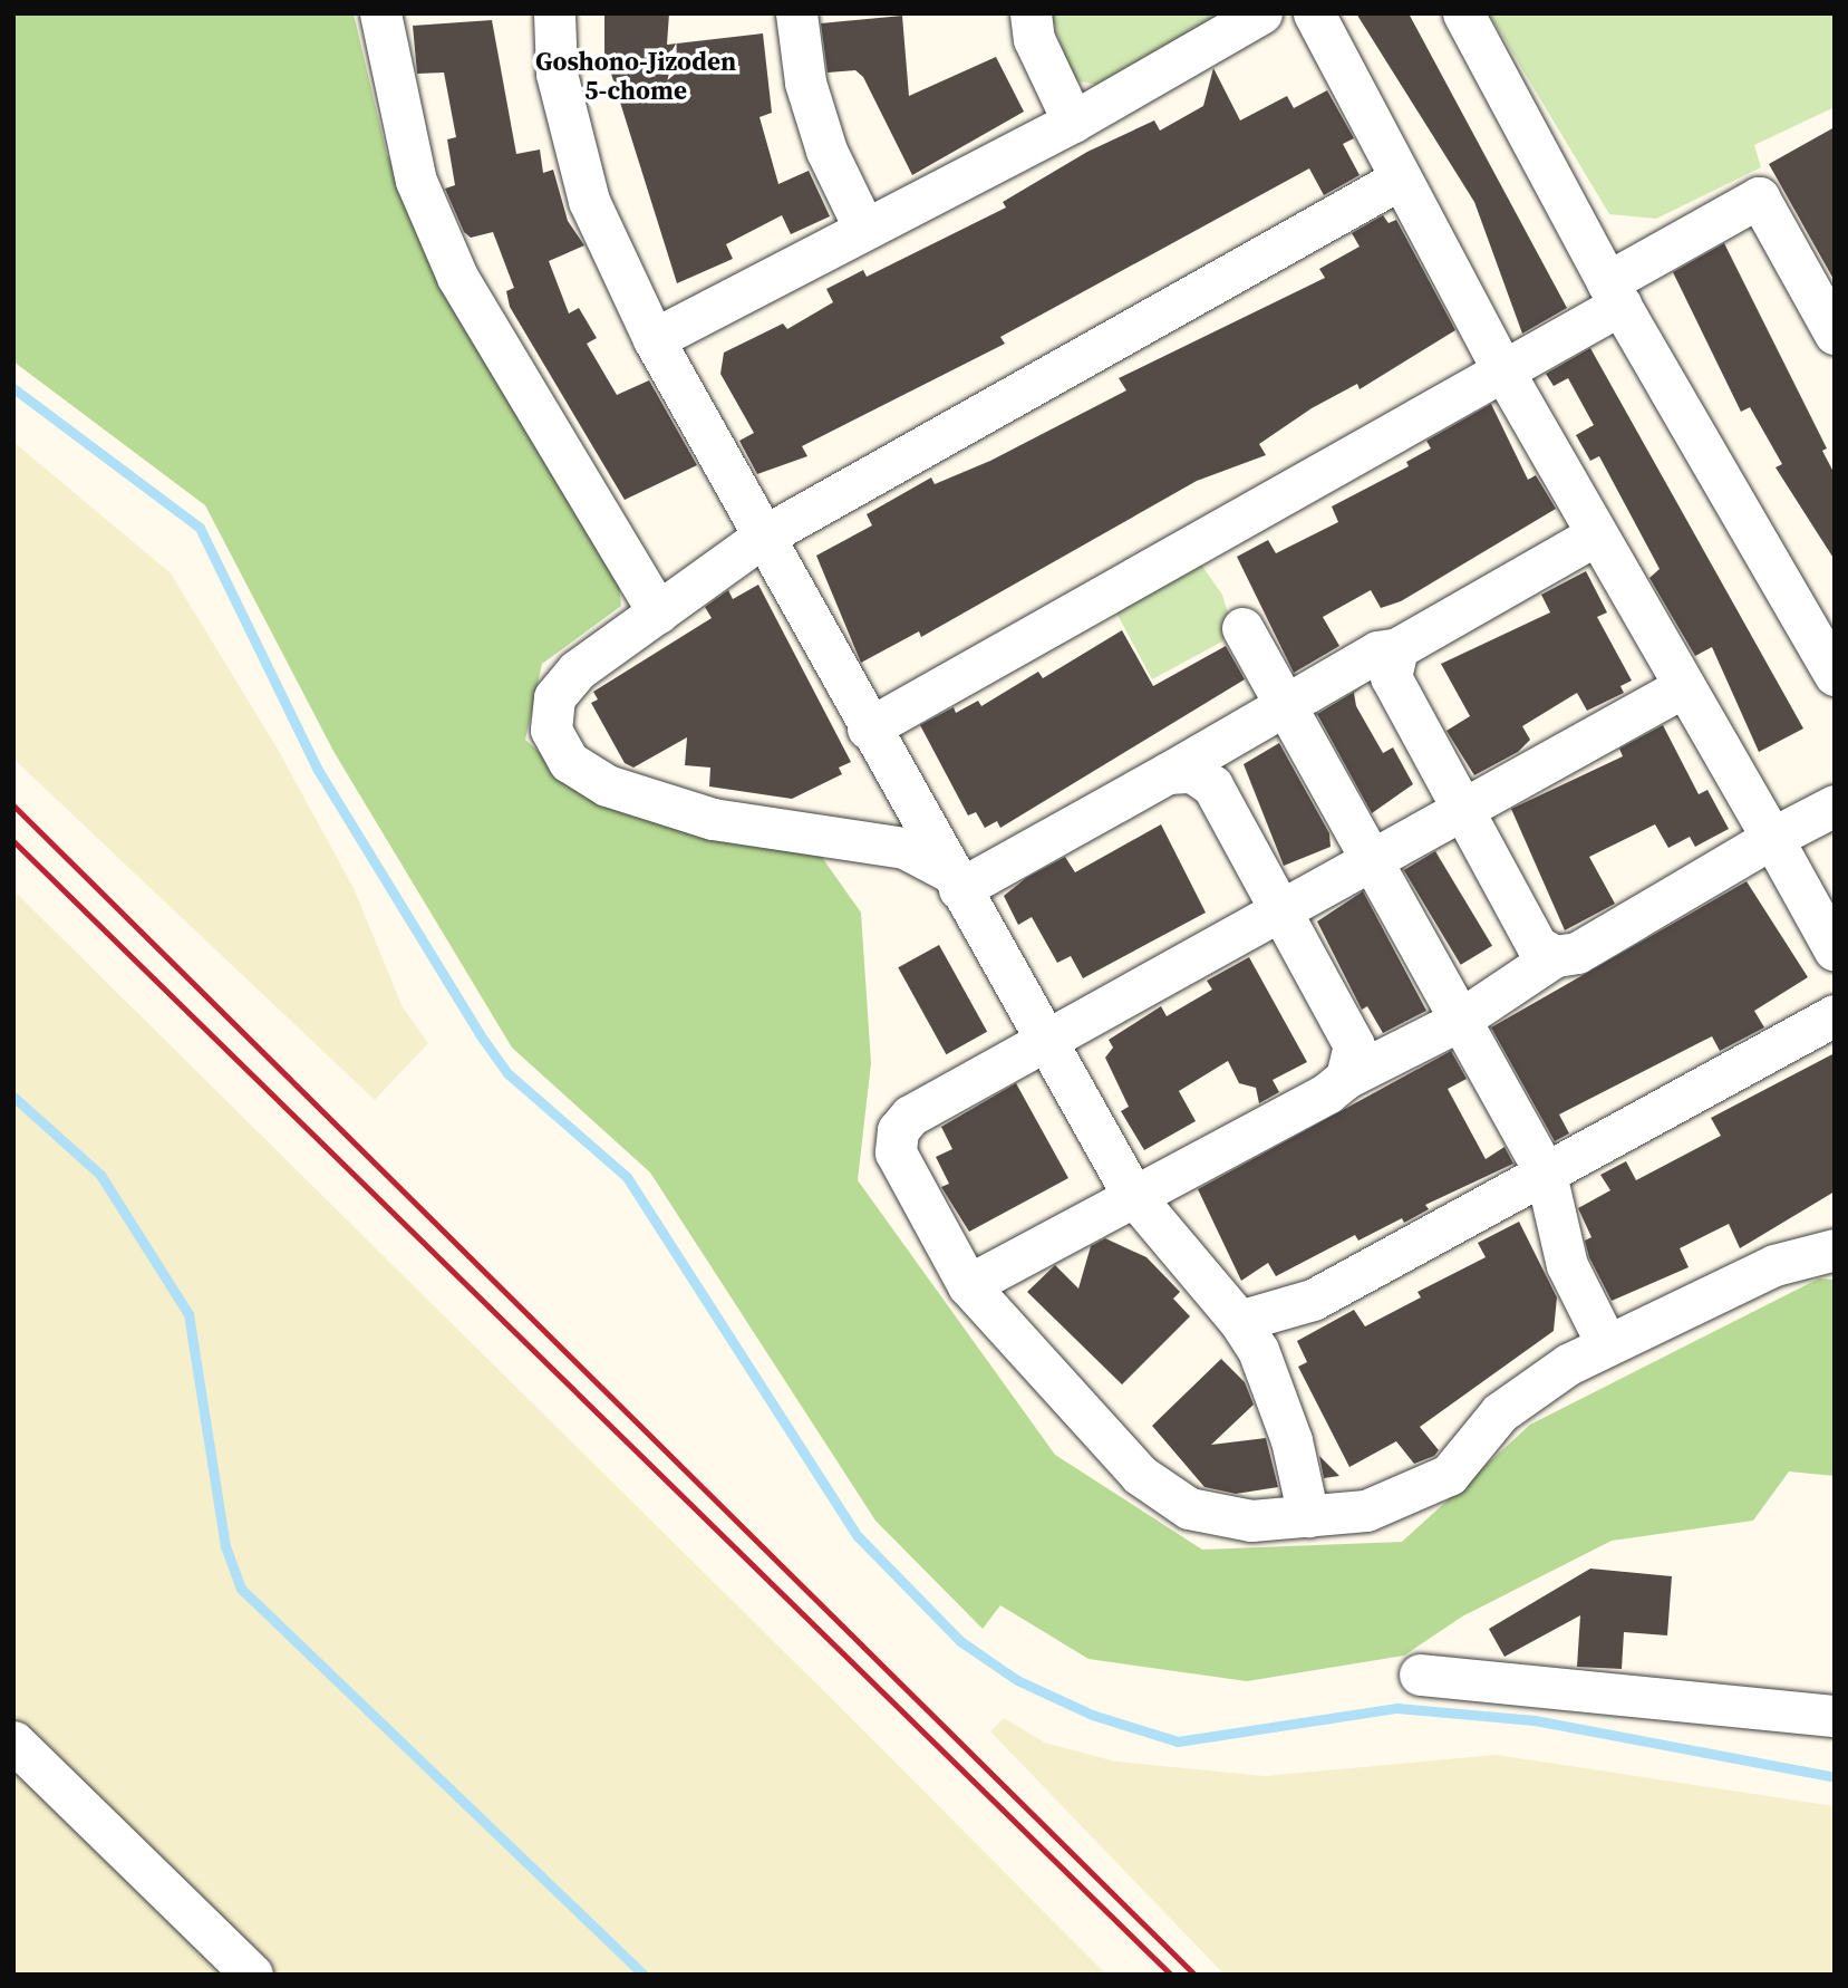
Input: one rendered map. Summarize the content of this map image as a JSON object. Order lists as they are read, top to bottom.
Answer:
{
  "districts": ["Goshono-Jizoden 5-chome"]
}
